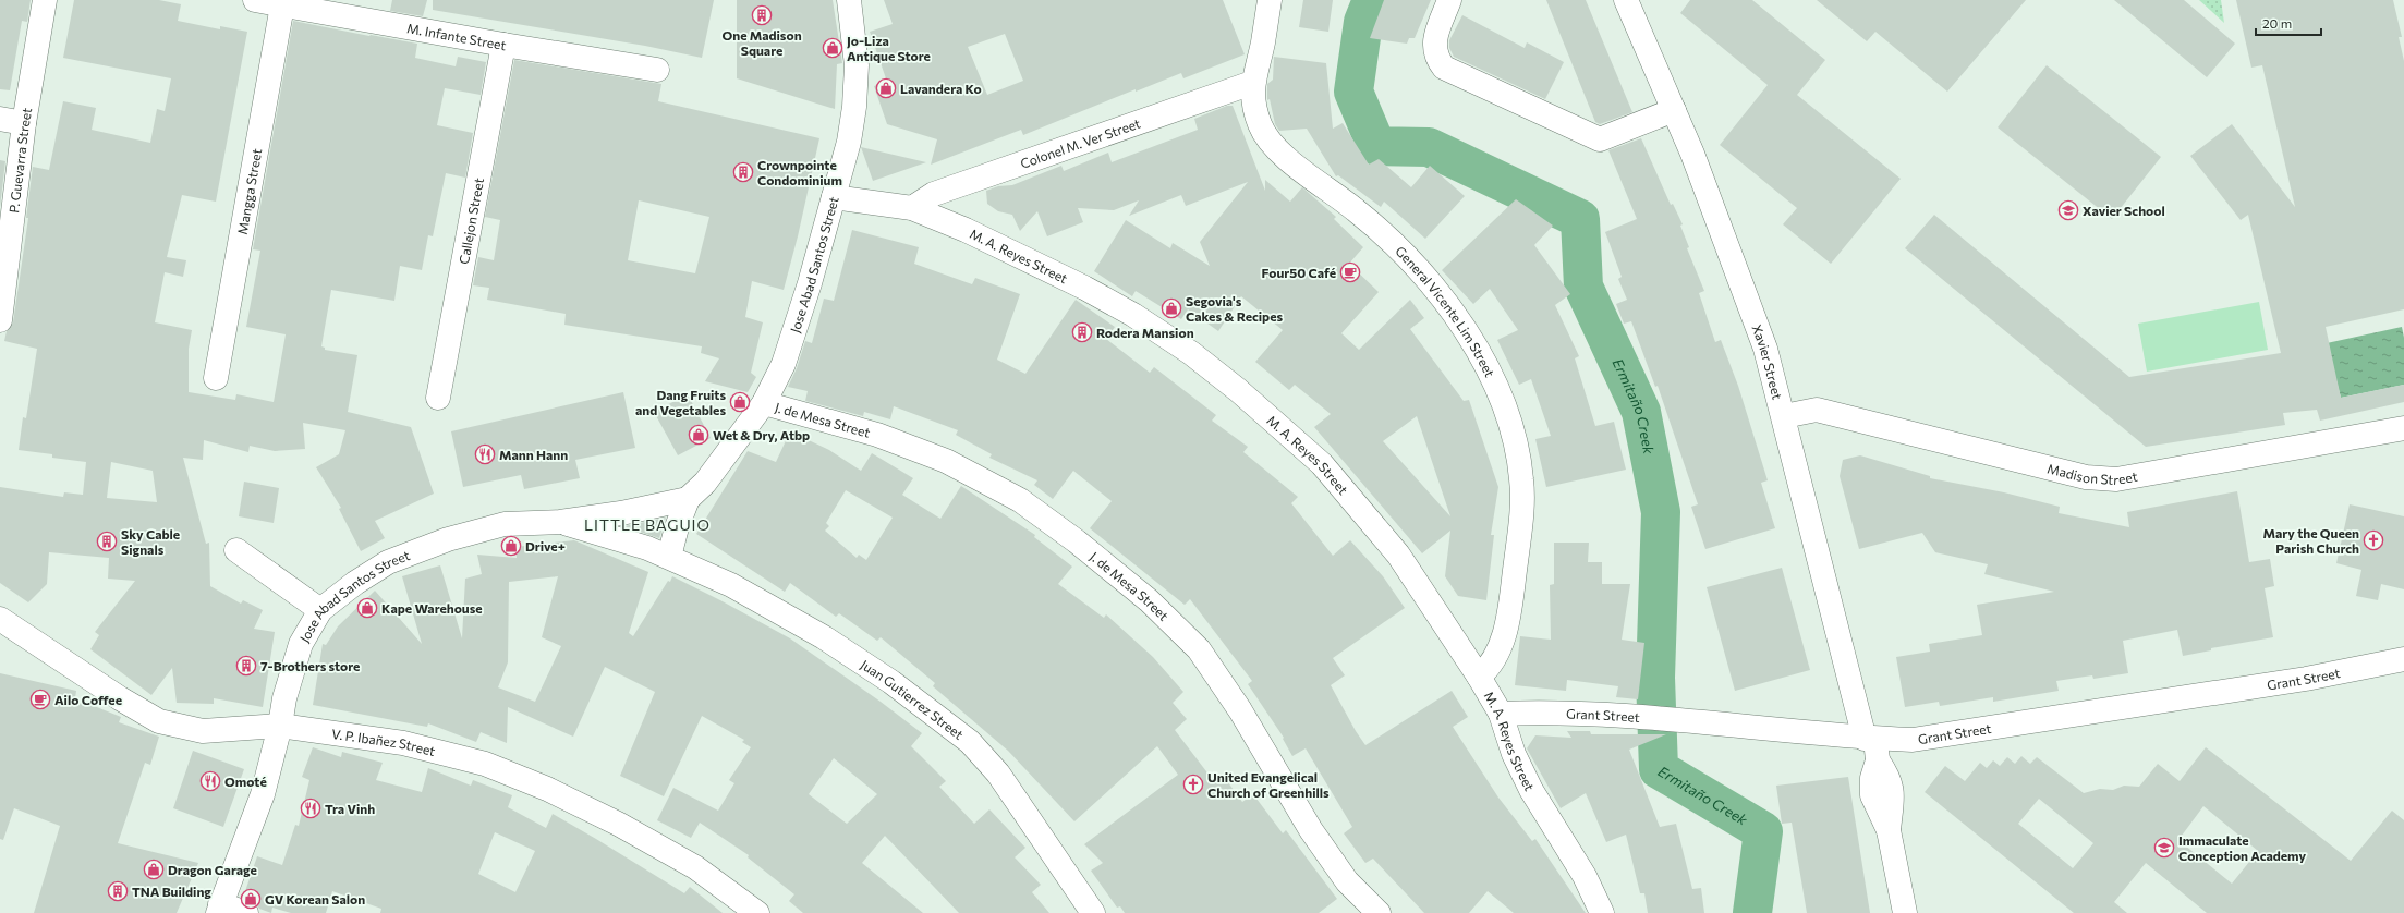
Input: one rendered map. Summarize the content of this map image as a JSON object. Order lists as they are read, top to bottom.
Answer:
{
  "streets": {
    "street": [
      "M. Infante Street",
      "Colonel M. Ver Street",
      "P. Guevarra Street",
      "Mangga Street",
      "Callejon Street",
      "M. A. Reyes Street",
      "Jose Abad Santos Street",
      "General Vicente Lim Street",
      "Xavier Street",
      "J. de Mesa Street",
      "Madison Street",
      "Grant Street",
      "Juan Gutierrez Street",
      "V. P. Ibañez Street"
    ]
  },
  "crossings": [
    ["M. Infante Street", "Mangga Street"],
    ["M. Infante Street", "Callejon Street"],
    ["Colonel M. Ver Street", "M. A. Reyes Street"],
    ["Colonel M. Ver Street", "General Vicente Lim Street"],
    ["M. A. Reyes Street", "Jose Abad Santos Street"],
    ["M. A. Reyes Street", "General Vicente Lim Street"],
    ["M. A. Reyes Street", "Grant Street"],
    ["Jose Abad Santos Street", "J. de Mesa Street"],
    ["Jose Abad Santos Street", "Juan Gutierrez Street"],
    ["Jose Abad Santos Street", "V. P. Ibañez Street"],
    ["Xavier Street", "Madison Street"],
    ["Xavier Street", "Grant Street"]
  ],
  "districts": ["LITTLE BAGUIO"],
  "water": ["Ermitaño Creek"],
  "places": {
    "building": [
      "One Madison Square",
      "Crownpointe Condominium",
      "Rodera Mansion",
      "Sky Cable Signals",
      "7-Brothers store",
      "TNA Building"
    ],
    "shop": [
      "Jo-Liza Antique Store",
      "Lavandera Ko",
      "Segovia's Cakes & Recipes",
      "Dang Fruits and Vegetables",
      "Wet & Dry, Atbp",
      "Drive+",
      "Kape Warehouse",
      "Dragon Garage",
      "GV Korean Salon"
    ],
    "school or university": ["Xavier School", "Immaculate Conception Academy"],
    "cafe": ["Four50 Café", "Ailo Coffee"],
    "restaurant": ["Mann Hann", "Omoté", "Tra Vinh"],
    "church": ["Mary the Queen Parish Church", "United Evangelical Church of Greenhills"]
  },
  "scale_bar": "20 m"
}
